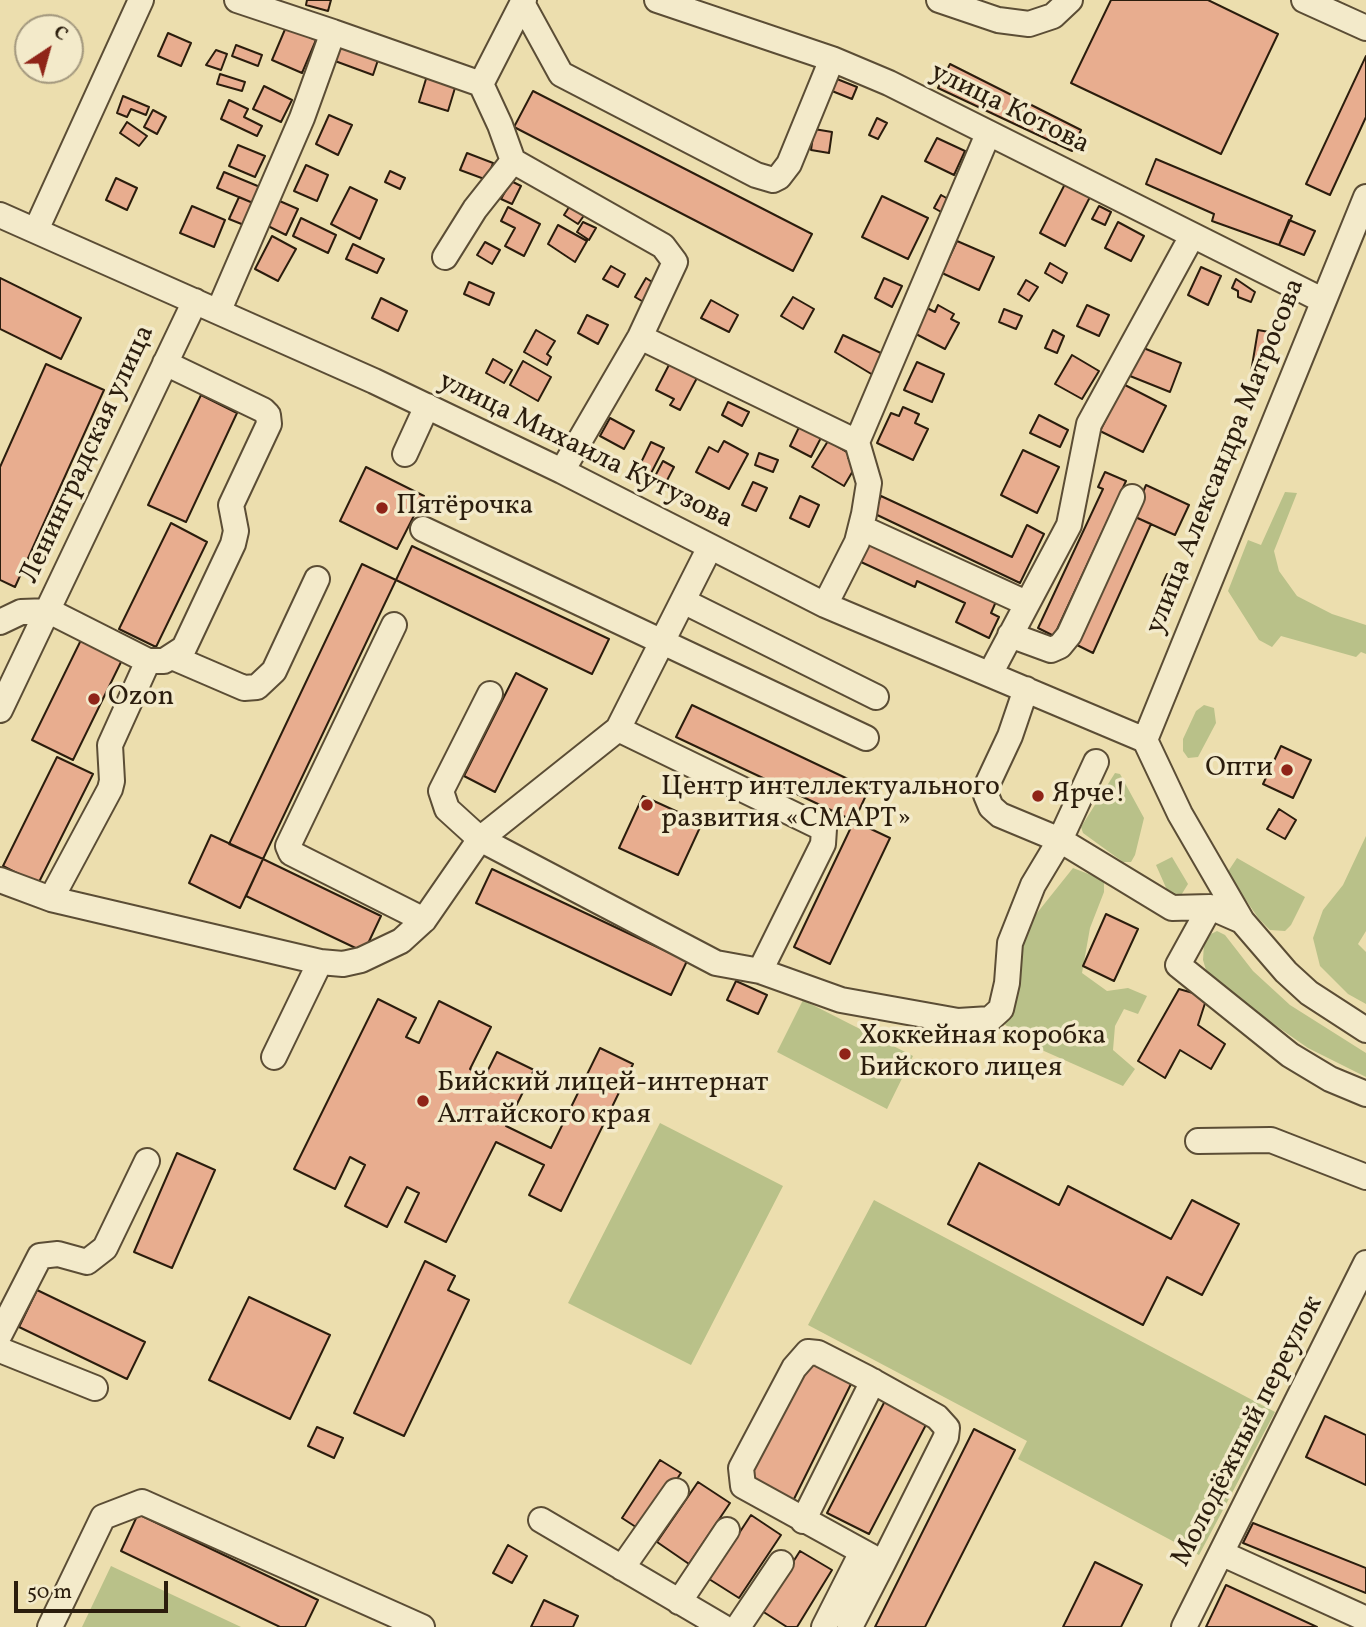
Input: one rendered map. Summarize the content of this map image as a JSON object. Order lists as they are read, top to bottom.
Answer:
{
  "streets": {
    "street": [
      "улица Котова",
      "улица Михаила Кутузова",
      "Ленинградская улица",
      "улица Александра Матросова",
      "Молодёжный переулок"
    ]
  },
  "crossings": [
    ["улица Котова", "улица Александра Матросова"],
    ["улица Михаила Кутузова", "Ленинградская улица"],
    ["улица Михаила Кутузова", "улица Александра Матросова"]
  ],
  "places": [
    "Пятёрочка",
    "Ozon",
    "Опти",
    "Ярче!",
    "Центр интеллектуального развития «СМАРТ»",
    "Хоккейная коробка Бийского лицея",
    "Бийский лицей-интернат Алтайского края"
  ],
  "scale_bar": "50 m",
  "north": "top right"
}
